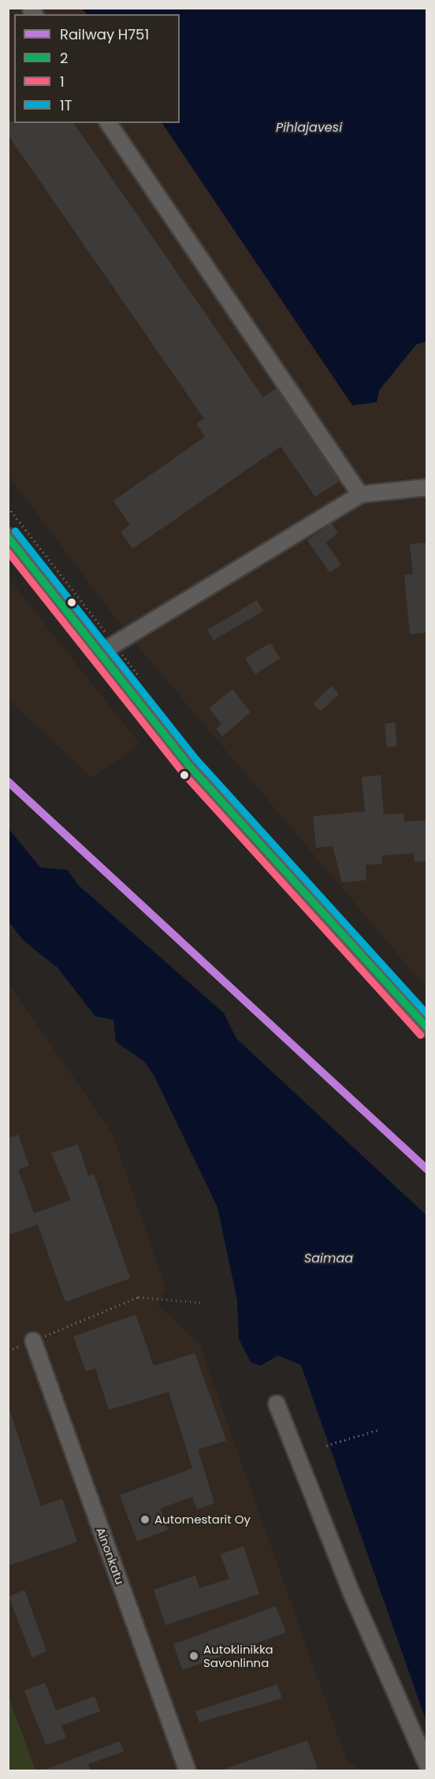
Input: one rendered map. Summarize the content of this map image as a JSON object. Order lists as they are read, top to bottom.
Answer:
{
  "streets": {
    "street": ["Ainonkatu"]
  },
  "water": ["Pihlajavesi", "Saimaa"],
  "places": ["Automestarit Oy", "Autoklinikka Savonlinna"],
  "lines": [
    "transit line 1T",
    "transit line 2",
    "transit line 1",
    "rail line H751"
  ],
  "legend": [
    "Railway H751",
    "2",
    "1",
    "1T"
  ]
}
